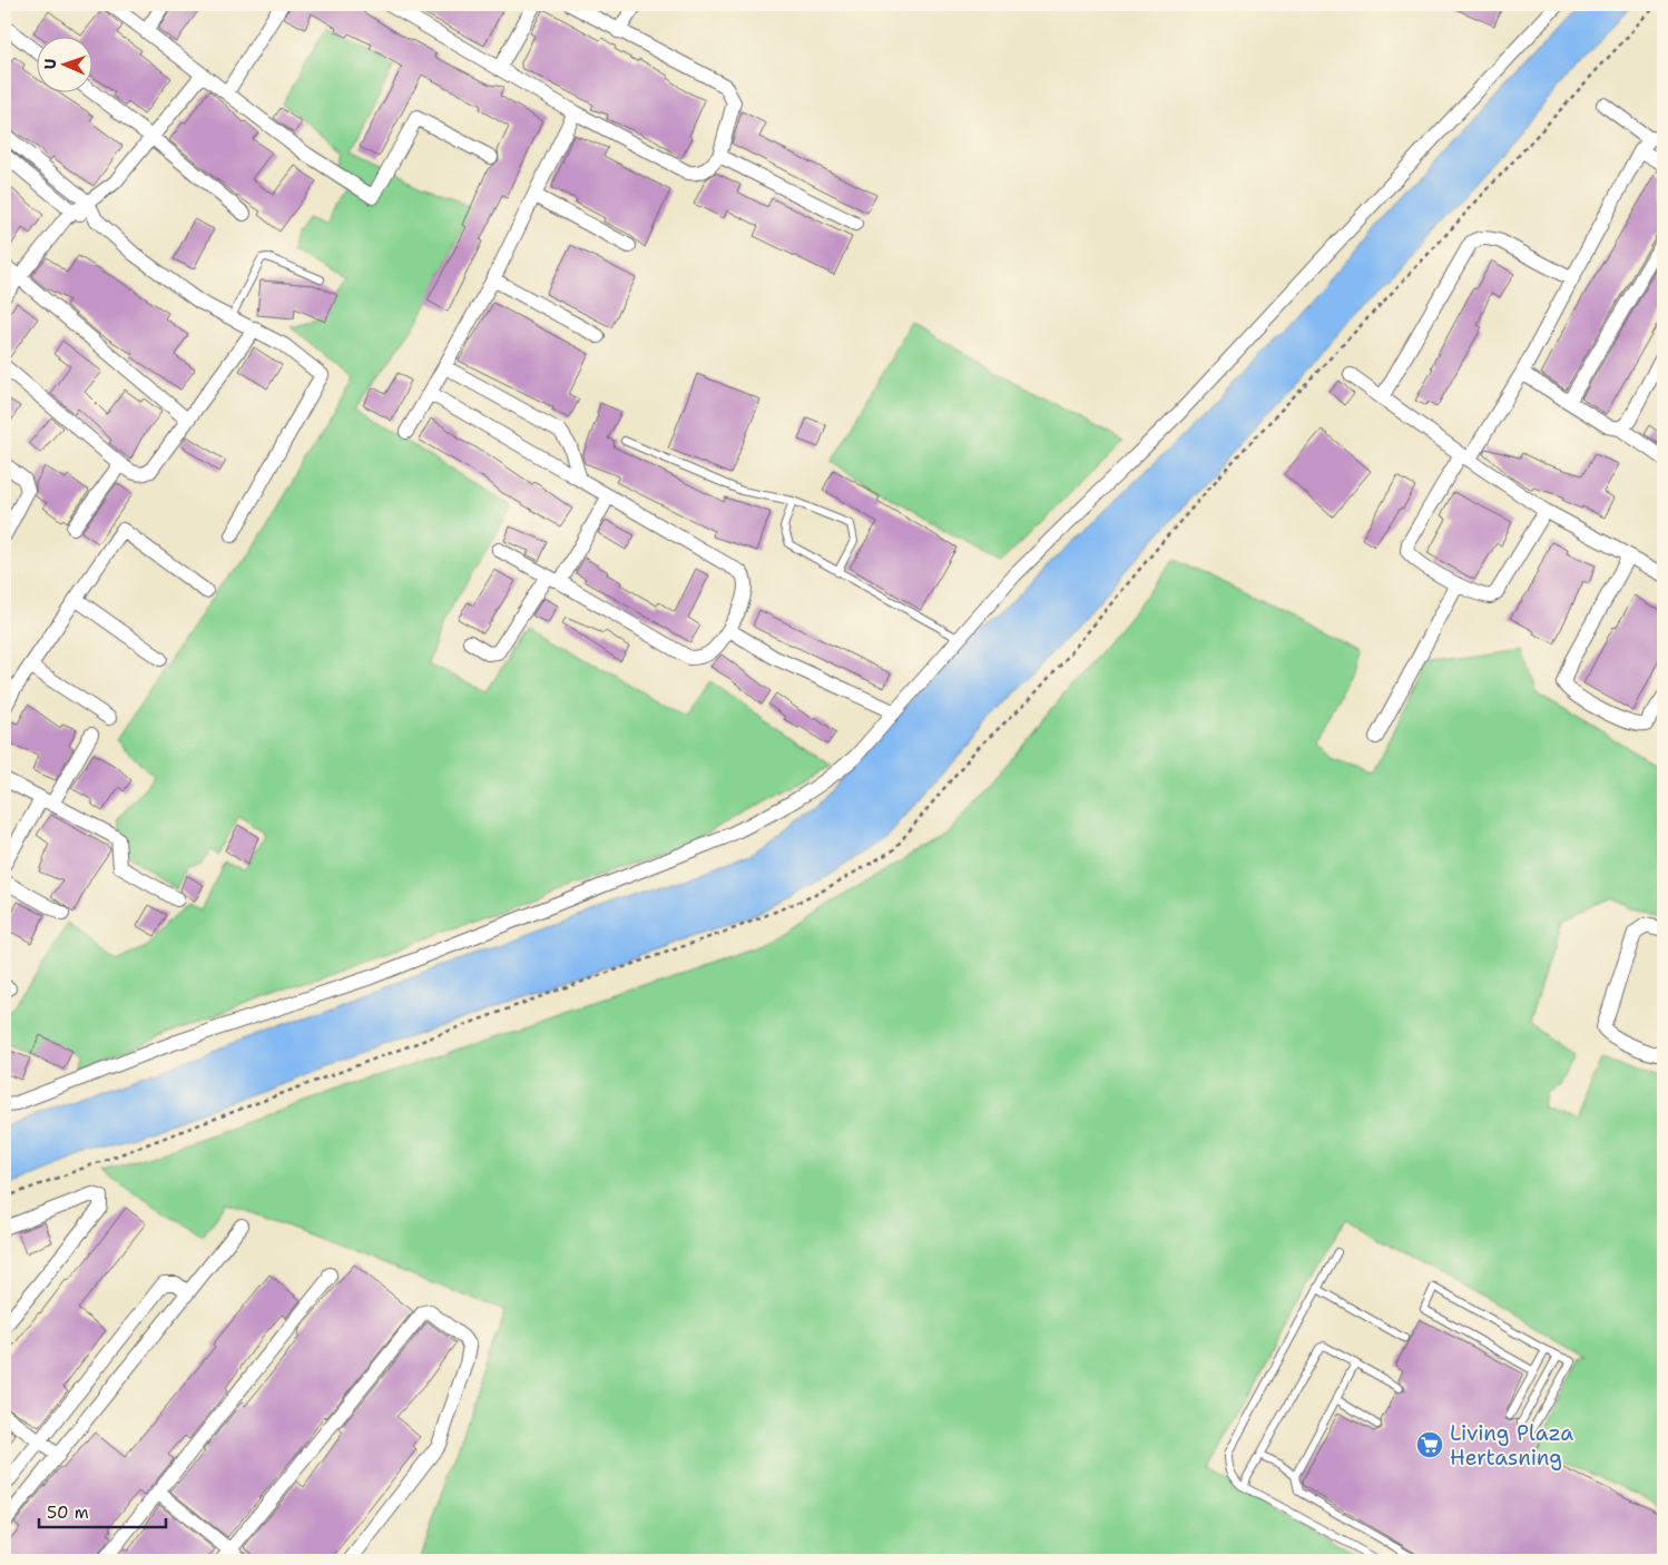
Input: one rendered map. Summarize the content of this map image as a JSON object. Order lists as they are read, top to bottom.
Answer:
{
  "places": {
    "supermarket": ["Living Plaza Hertasning"]
  },
  "scale_bar": "50 m",
  "north": "left"
}
